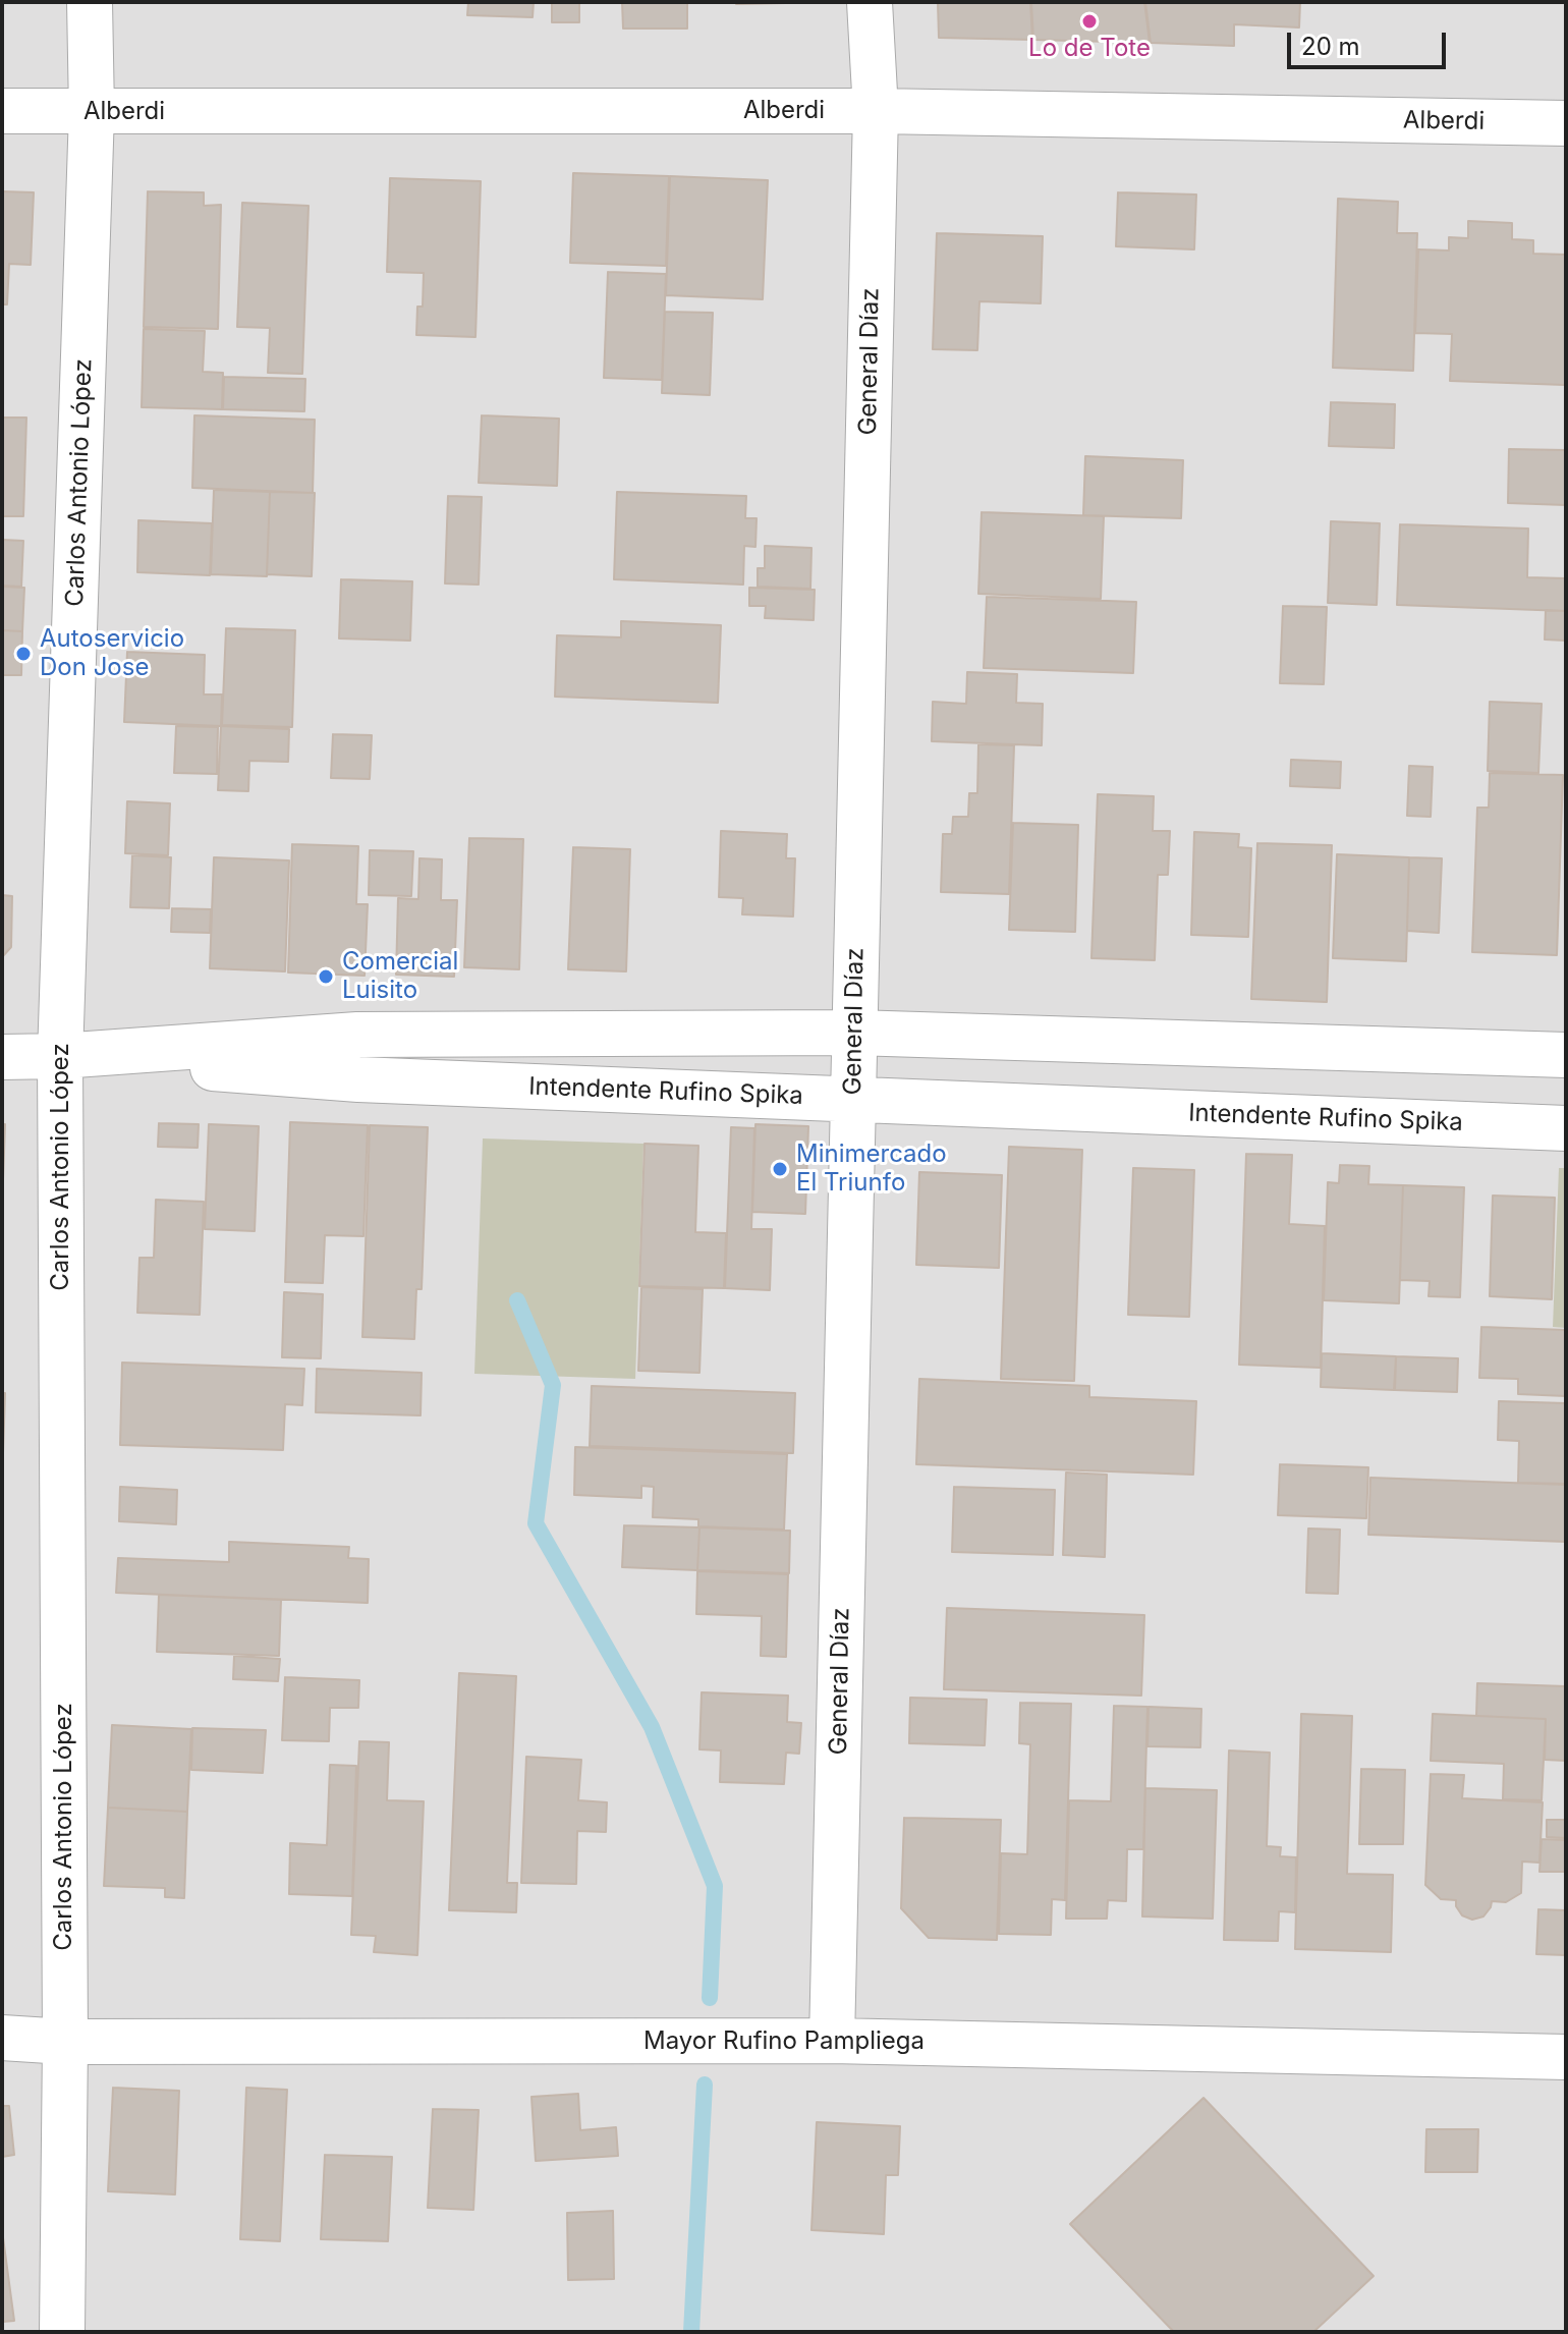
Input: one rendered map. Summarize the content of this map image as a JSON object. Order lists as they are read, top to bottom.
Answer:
{
  "streets": {
    "street": [
      "Alberdi",
      "General Díaz",
      "Carlos Antonio López",
      "Intendente Rufino Spika",
      "Mayor Rufino Pampliega"
    ]
  },
  "crossings": [
    ["Alberdi", "General Díaz"],
    ["Alberdi", "Carlos Antonio López"],
    ["General Díaz", "Intendente Rufino Spika"],
    ["General Díaz", "Mayor Rufino Pampliega"],
    ["Carlos Antonio López", "Intendente Rufino Spika"],
    ["Carlos Antonio López", "Mayor Rufino Pampliega"]
  ],
  "places": [
    "Lo de Tote",
    "Autoservicio Don Jose",
    "Comercial Luisito",
    "Minimercado El Triunfo"
  ],
  "scale_bar": "20 m"
}
